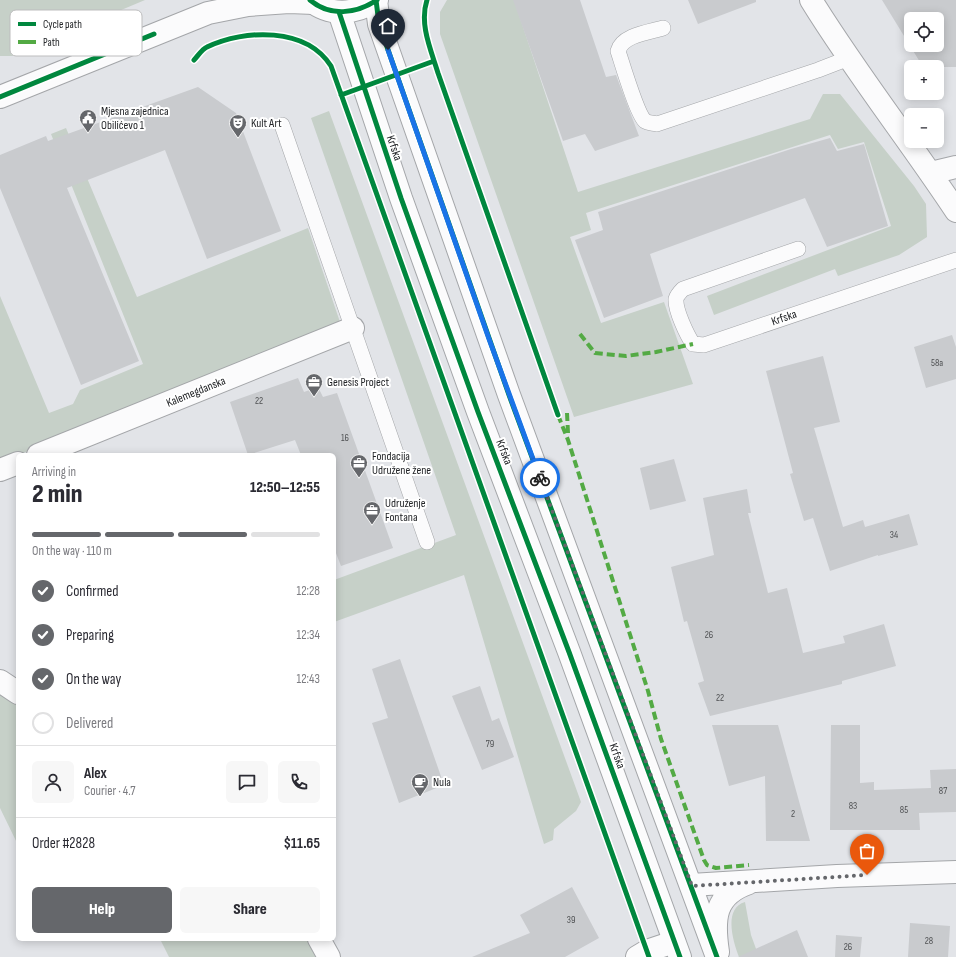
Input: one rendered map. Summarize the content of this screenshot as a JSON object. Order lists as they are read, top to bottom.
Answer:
{
  "streets": {
    "main road": ["Krfska", "Kalemegdanska"]
  },
  "places": {
    "public building": ["Mjesna zajednica Obilićevo 1"],
    "theatre": ["Kult Art"],
    "office": ["Genesis Project", "Fondacija Udružene žene", "Udruženje Fontana"],
    "cafe": ["Nula"]
  },
  "house_numbers": [
    "58a",
    "22",
    "16",
    "34",
    "26",
    "22",
    "79",
    "87",
    "83",
    "85",
    "2",
    "39",
    "28",
    "26"
  ],
  "legend": ["Cycle path", "Path"],
  "page": {
    "map_buttons": ["+", "−"],
    "heading": ["2 min", "Arriving in", "12:50–12:55"],
    "panel": [
      "Alex",
      "Courier · 4.7",
      "Order #2828",
      "$11.65"
    ],
    "bar": "On the way · 110 m",
    "list": [
      ["Confirmed", "12:28"],
      ["Preparing", "12:34"],
      ["On the way", "12:43"],
      "Delivered"
    ],
    "buttons": ["Help", "Share"]
  }
}
